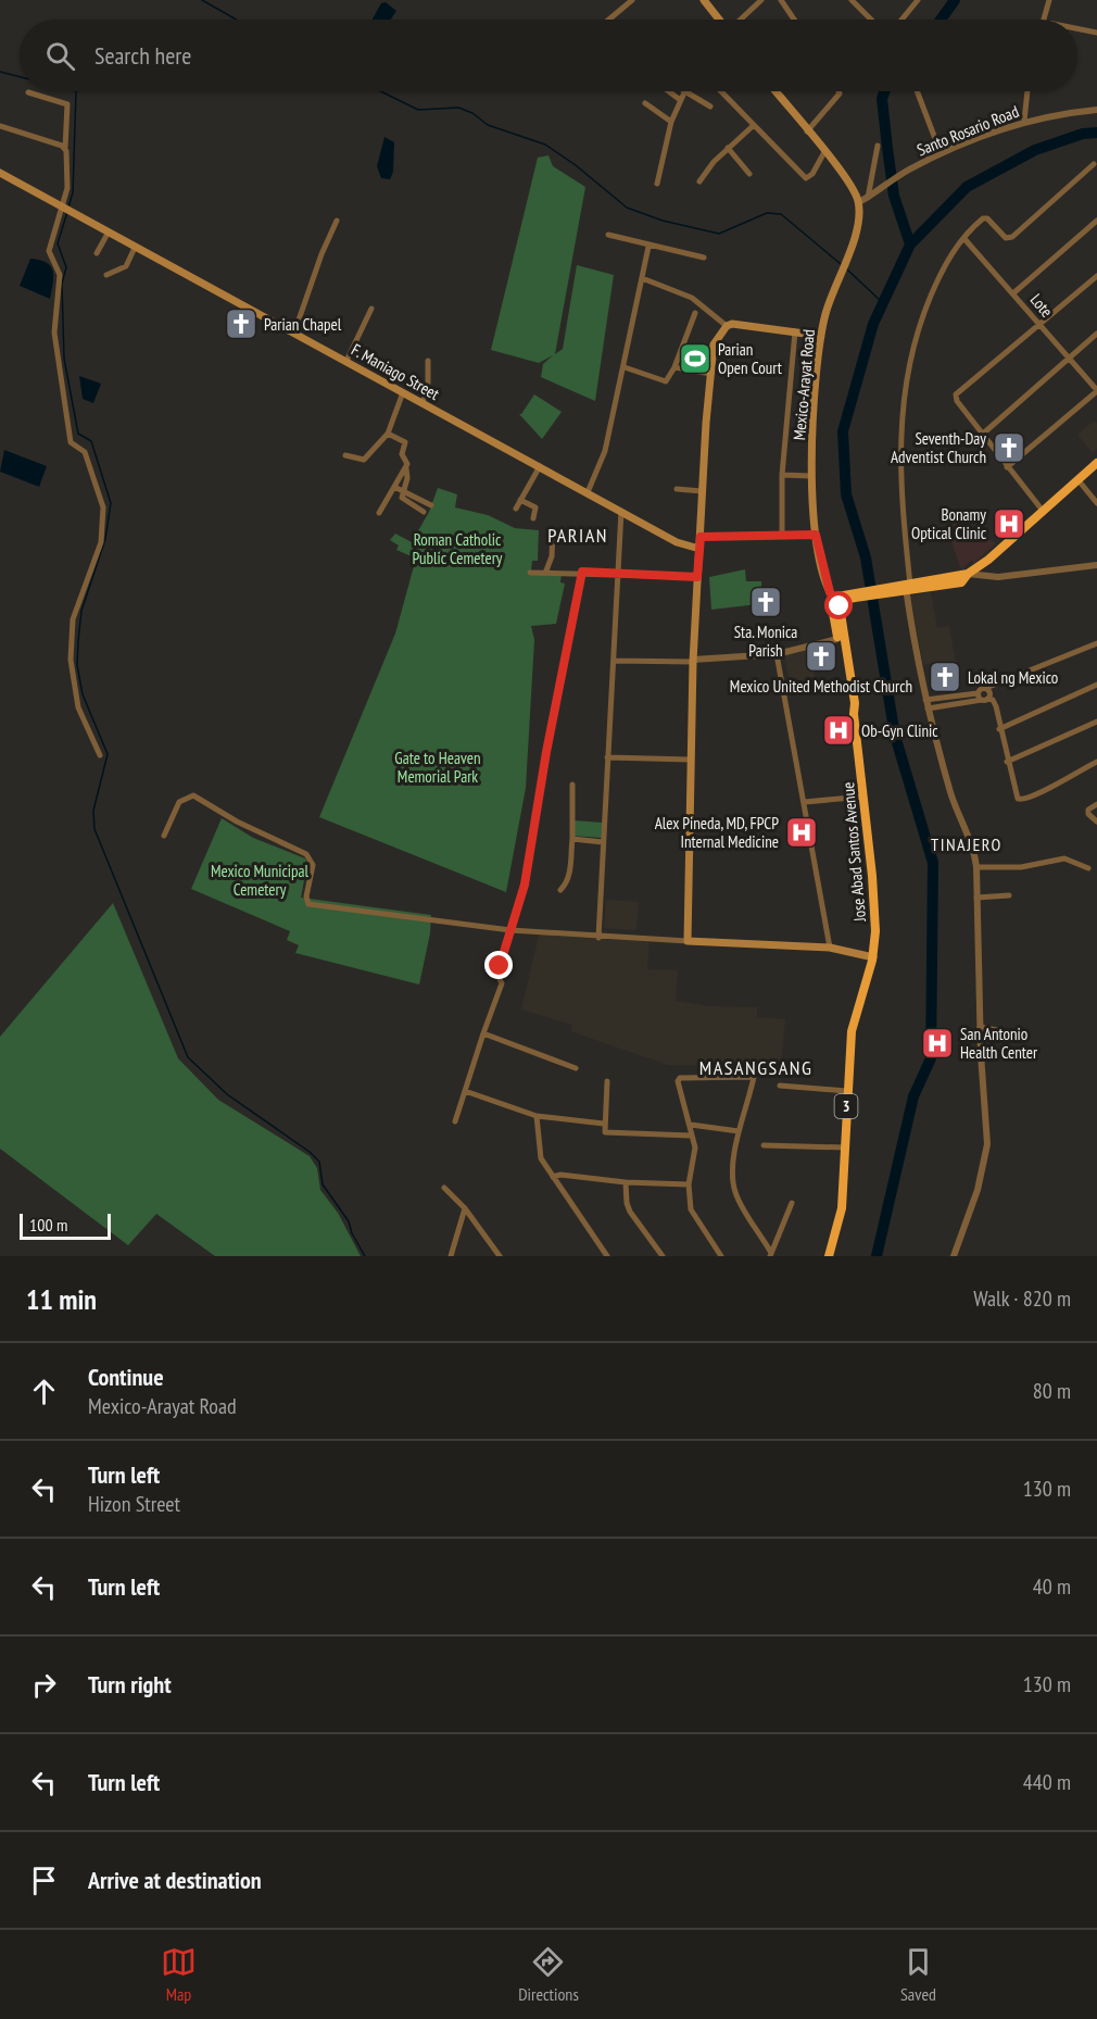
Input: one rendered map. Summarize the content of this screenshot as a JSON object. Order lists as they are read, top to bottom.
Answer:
{
  "streets": {
    "highway": ["Jose Abad Santos Avenue", "3"],
    "main road": ["F. Maniago Street", "Mexico-Arayat Road"],
    "street": ["Santo Rosario Road", "Lote"]
  },
  "crossings": [
    ["Santo Rosario Road", "Mexico-Arayat Road"],
    ["Mexico-Arayat Road", "Jose Abad Santos Avenue"]
  ],
  "districts": ["PARIAN", "TINAJERO", "MASANGSANG"],
  "parks": ["Roman Catholic Public Cemetery", "Gate to Heaven Memorial Park", "Mexico Municipal Cemetery"],
  "places": {
    "church": [
      "Parian Chapel",
      "Seventh-Day Adventist Church",
      "Sta. Monica Parish",
      "Mexico United Methodist Church",
      "Lokal ng Mexico"
    ],
    "sports": ["Parian Open Court"],
    "hospital": [
      "Bonamy Optical Clinic",
      "Ob-Gyn Clinic",
      "Alex Pineda, MD, FPCP Internal Medicine",
      "San Antonio Health Center"
    ]
  },
  "scale_bar": "100 m",
  "page": {
    "search": "Search here",
    "scale": "100 m",
    "heading": ["11 min", "Walk · 820 m"],
    "list": [
      ["Continue", "Mexico-Arayat Road", "80 m"],
      ["Turn left", "Hizon Street", "130 m"],
      ["Turn left", "40 m"],
      ["Turn right", "130 m"],
      ["Turn left", "440 m"],
      "Arrive at destination"
    ],
    "nav": ["Map", "Directions", "Saved"]
  }
}
